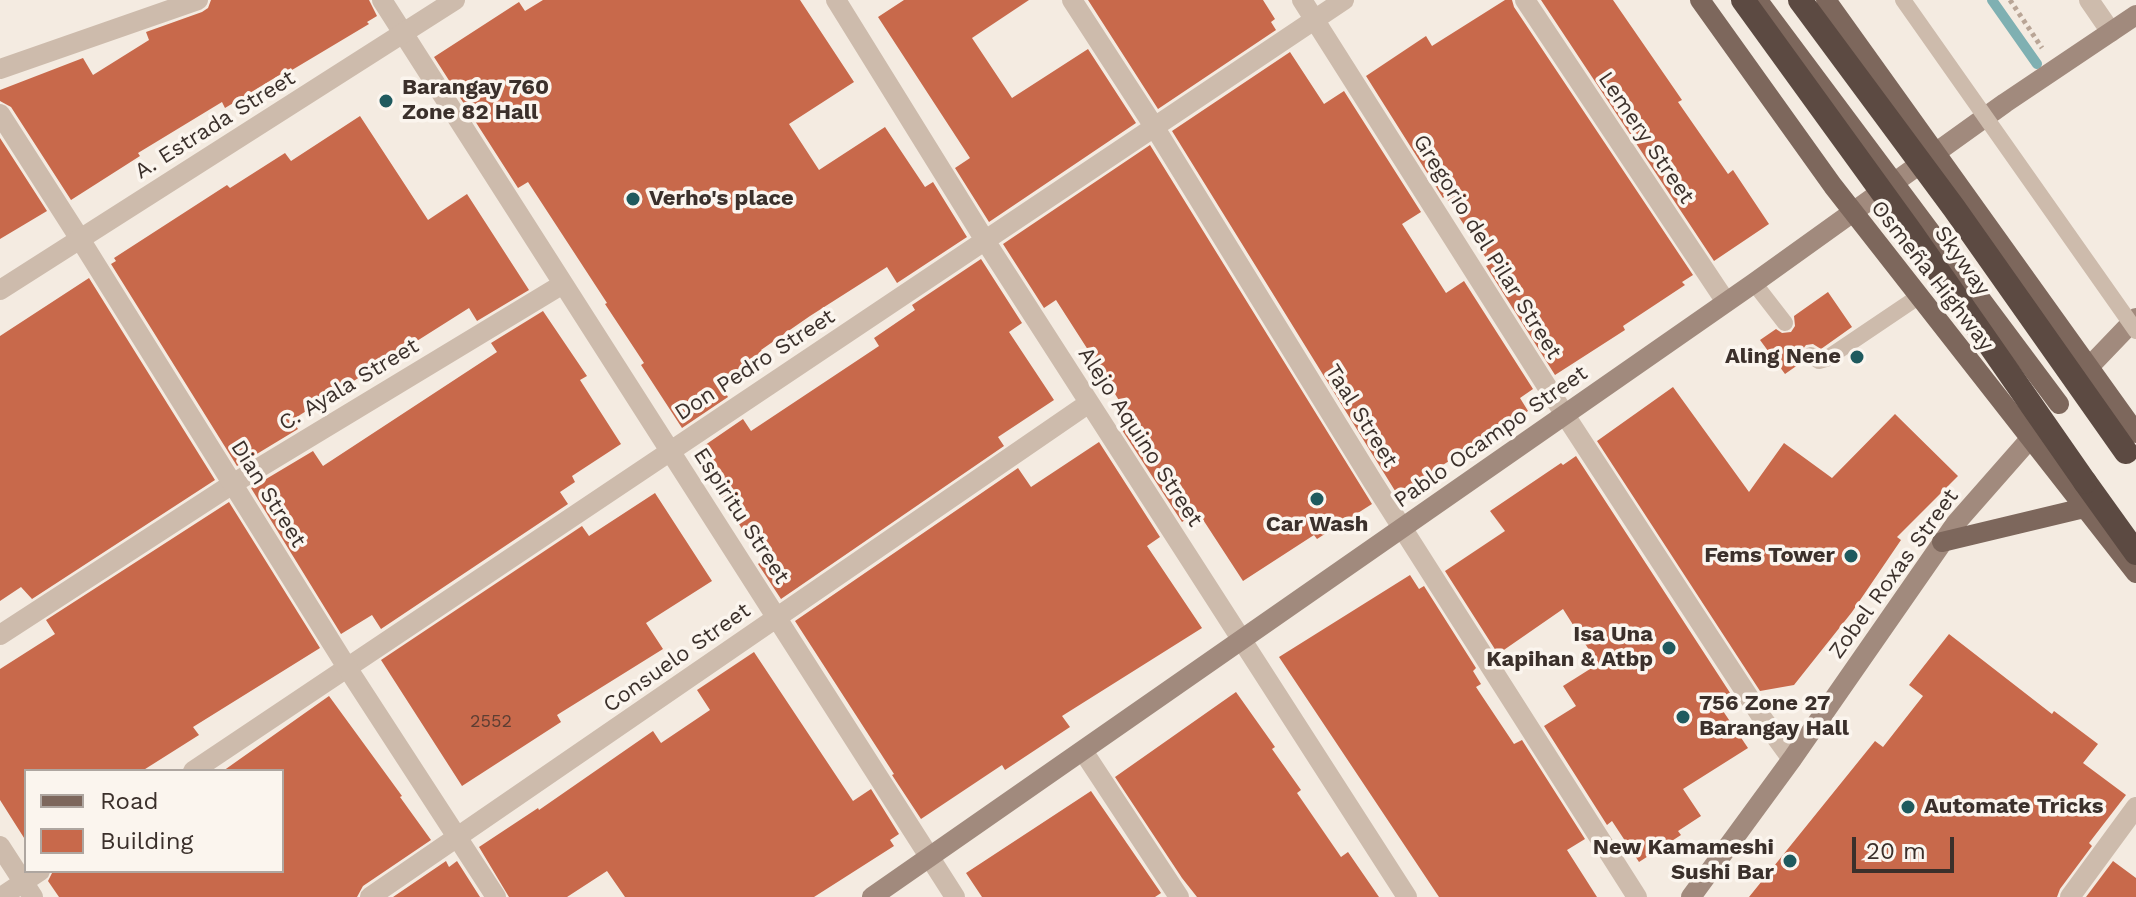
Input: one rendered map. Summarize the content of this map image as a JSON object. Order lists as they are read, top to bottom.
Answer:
{
  "streets": {
    "highway": ["Skyway"],
    "main road": ["Osmeña Highway", "Pablo Ocampo Street", "Zobel Roxas Street"],
    "street": [
      "A. Estrada Street",
      "Lemery Street",
      "Gregorio del Pilar Street",
      "Don Pedro Street",
      "C. Ayala Street",
      "Taal Street",
      "Alejo Aquino Street",
      "Dian Street",
      "Espiritu Street",
      "Consuelo Street"
    ]
  },
  "crossings": [
    ["A. Estrada Street", "Dian Street"],
    ["A. Estrada Street", "Espiritu Street"],
    ["Lemery Street", "Pablo Ocampo Street"],
    ["Gregorio del Pilar Street", "Don Pedro Street"],
    ["Gregorio del Pilar Street", "Pablo Ocampo Street"],
    ["Gregorio del Pilar Street", "Zobel Roxas Street"],
    ["Osmeña Highway", "Pablo Ocampo Street"],
    ["Osmeña Highway", "Zobel Roxas Street"],
    ["Don Pedro Street", "Taal Street"],
    ["Don Pedro Street", "Alejo Aquino Street"],
    ["Don Pedro Street", "Dian Street"],
    ["Don Pedro Street", "Espiritu Street"],
    ["C. Ayala Street", "Dian Street"],
    ["C. Ayala Street", "Espiritu Street"],
    ["Taal Street", "Pablo Ocampo Street"],
    ["Alejo Aquino Street", "Pablo Ocampo Street"],
    ["Alejo Aquino Street", "Consuelo Street"],
    ["Pablo Ocampo Street", "Espiritu Street"],
    ["Dian Street", "Consuelo Street"],
    ["Espiritu Street", "Consuelo Street"]
  ],
  "places": [
    "Barangay 760 Zone 82 Hall",
    "Verho's place",
    "Aling Nene",
    "Car Wash",
    "Fems Tower",
    "Isa Una Kapihan & Atbp",
    "756 Zone 27 Barangay Hall",
    "Automate Tricks",
    "New Kamameshi Sushi Bar"
  ],
  "house_numbers": ["2552"],
  "legend": ["Road", "Building"],
  "scale_bar": "20 m"
}
